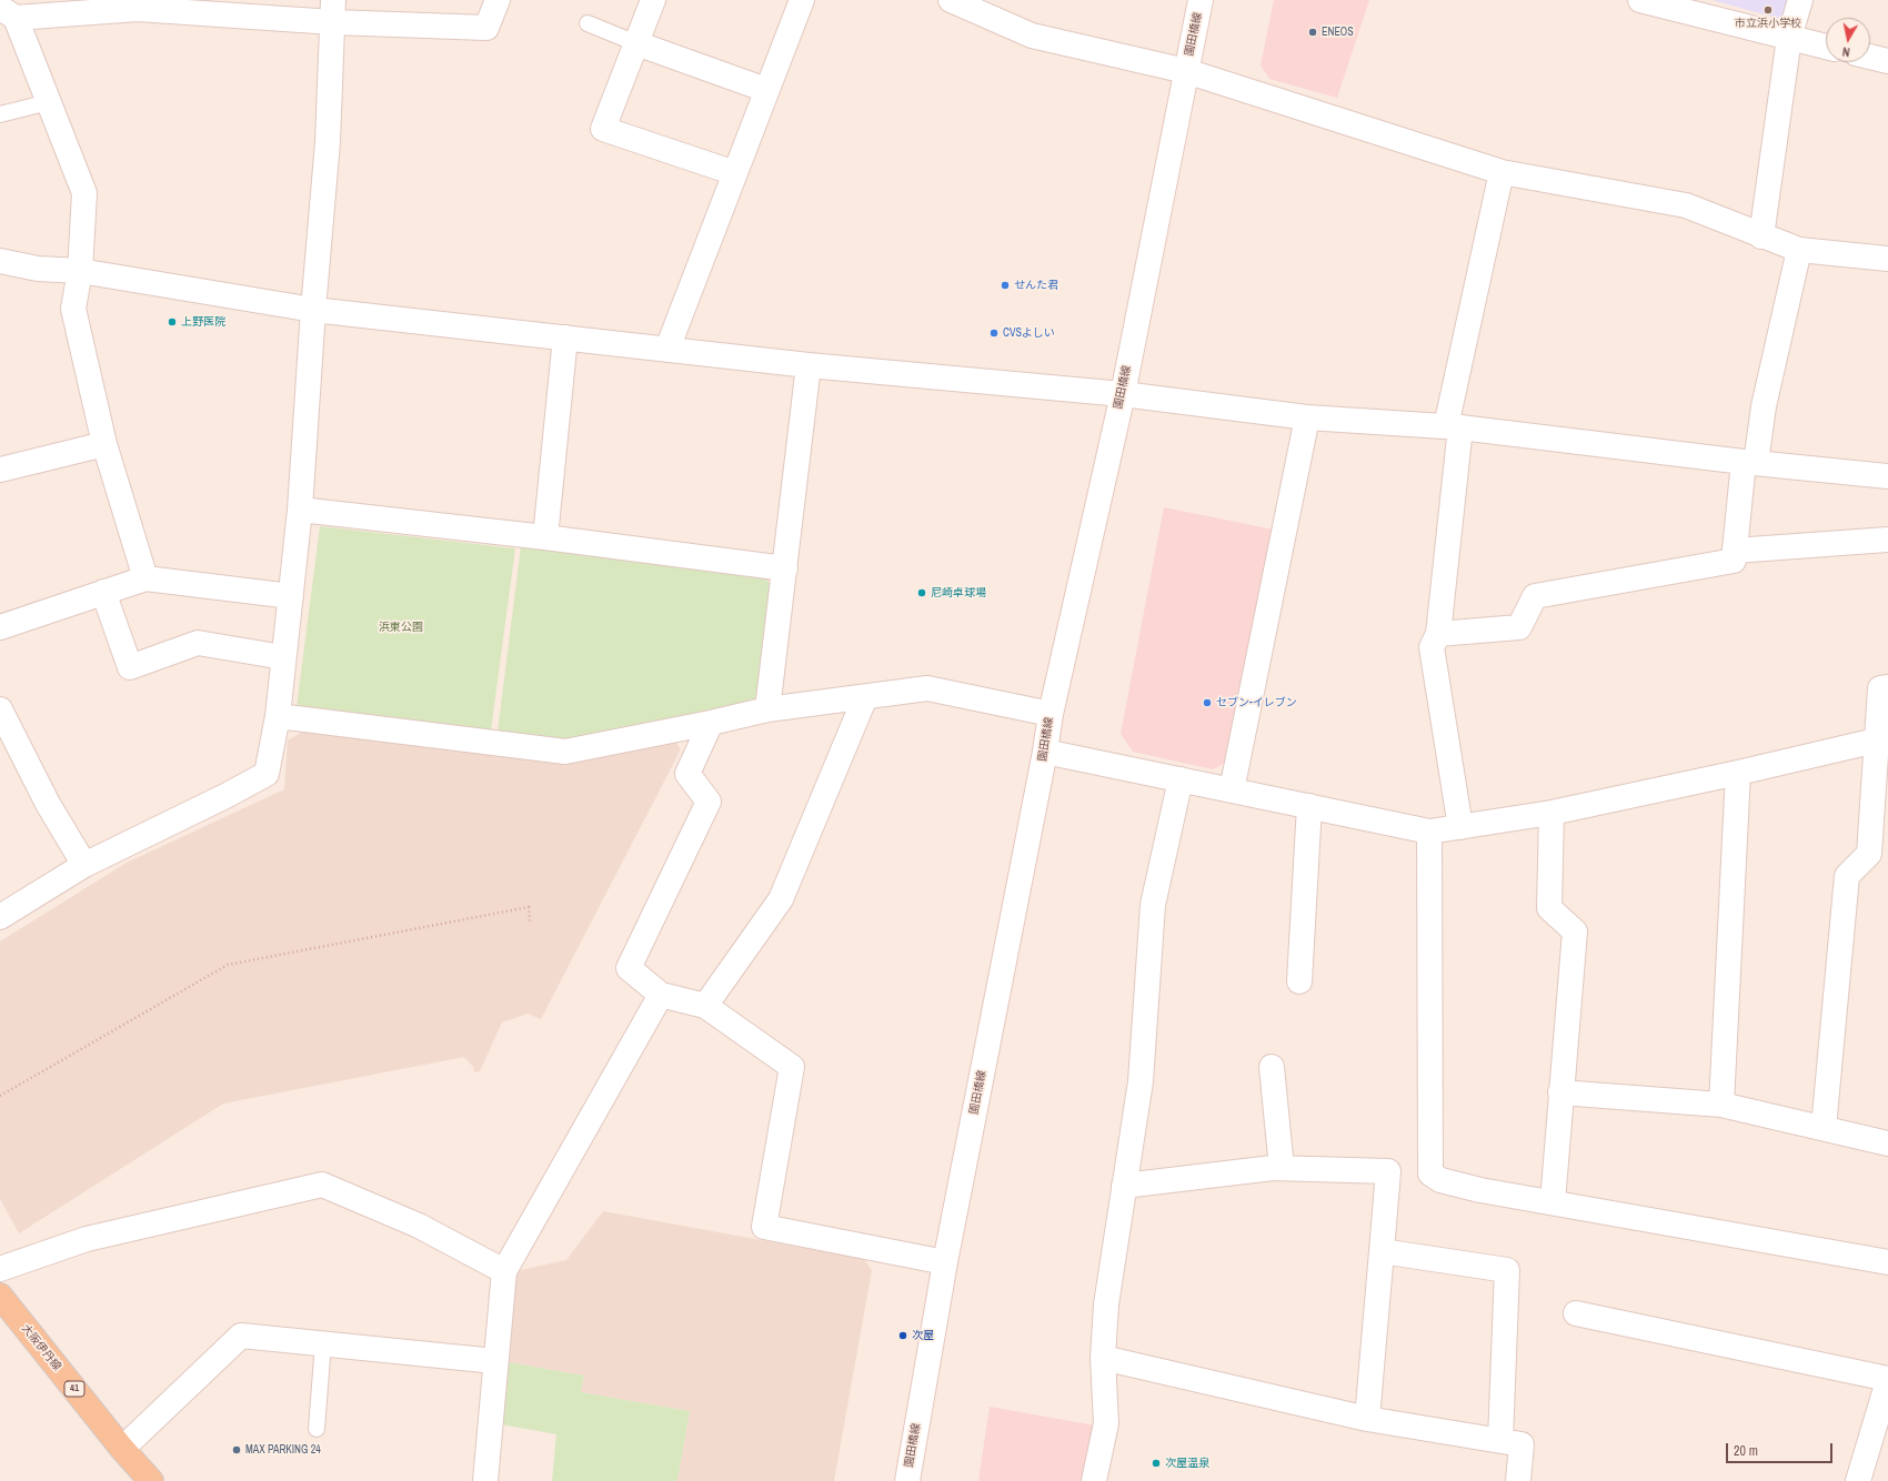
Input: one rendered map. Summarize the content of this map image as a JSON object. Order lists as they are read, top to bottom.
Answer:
{
  "streets": {
    "main road": ["大阪伊丹線", "41"],
    "street": ["園田橋線"]
  },
  "parks": ["浜東公園"],
  "places": [
    "市立浜小学校",
    "ENEOS",
    "せんた君",
    "上野医院",
    "CVSよしい",
    "尼崎卓球場",
    "セブン-イレブン",
    "次屋",
    "MAX PARKING 24",
    "次屋温泉"
  ],
  "scale_bar": "20 m",
  "north": "bottom"
}
